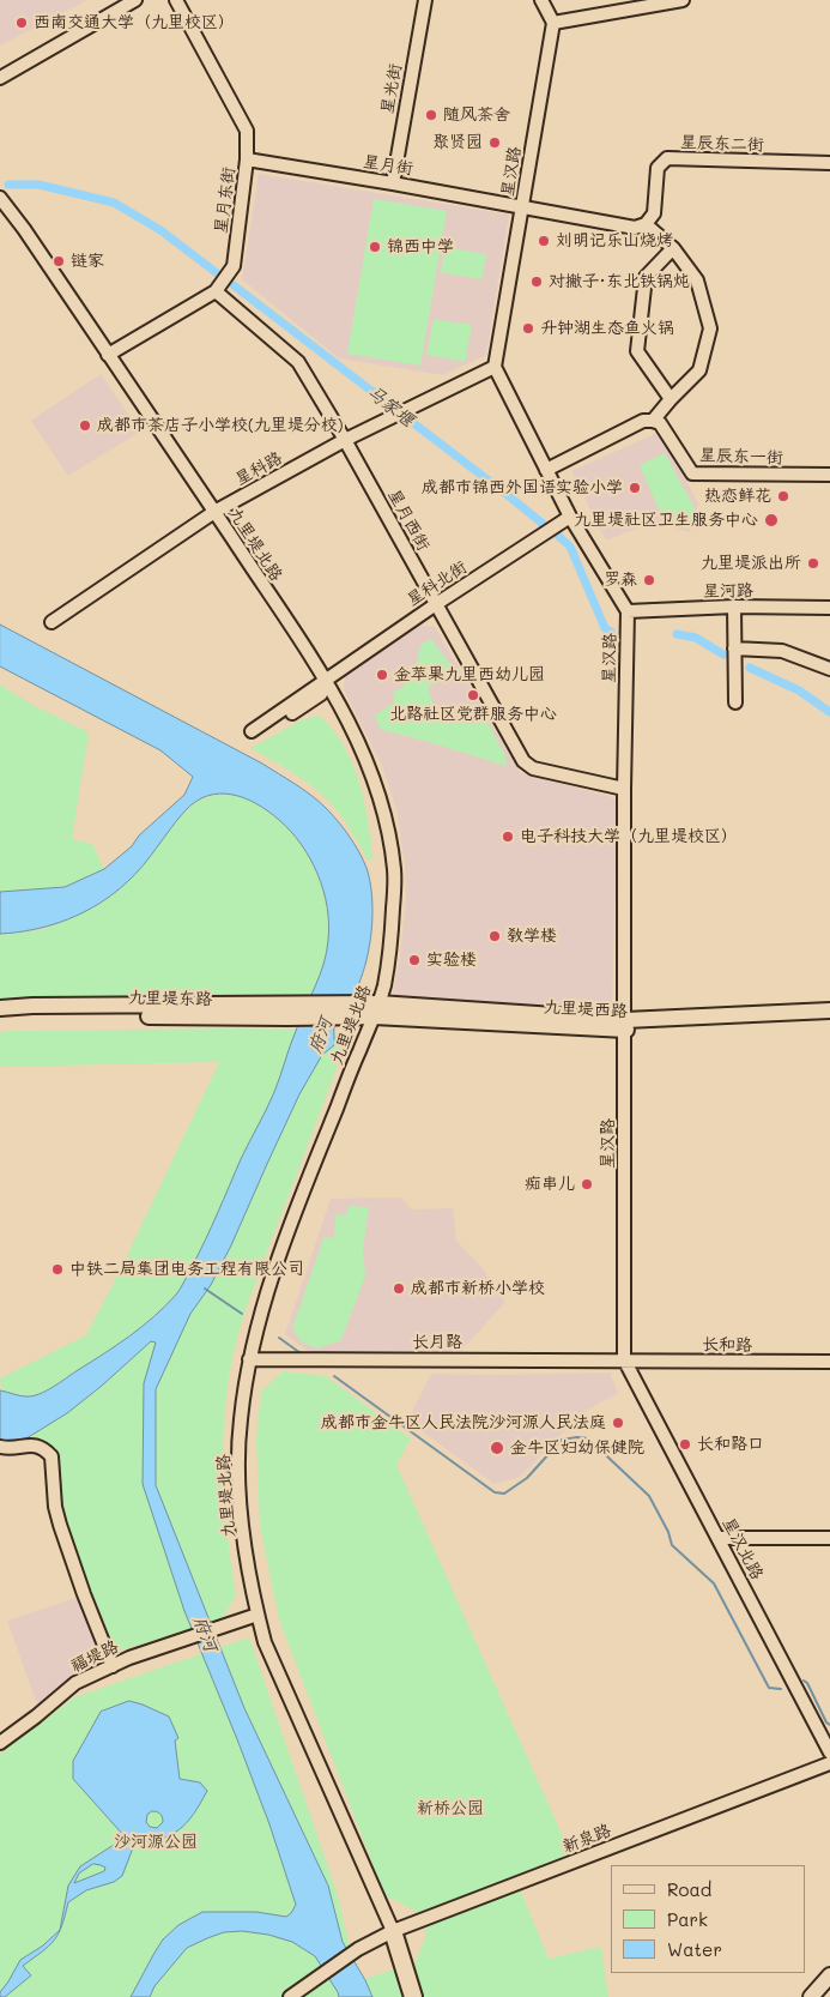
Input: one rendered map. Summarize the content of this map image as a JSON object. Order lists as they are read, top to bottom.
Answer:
{
  "streets": {
    "main road": ["九里堤东路", "九里堤西路"],
    "street": [
      "星光街",
      "星辰东二街",
      "星月街",
      "星汉路",
      "星月东街",
      "星辰东一街",
      "星科路",
      "星月西街",
      "九里堤北路",
      "星科北街",
      "星河路",
      "长月路",
      "长和路",
      "星汉北路",
      "福堤路",
      "新泉路"
    ]
  },
  "crossings": [
    ["星光街", "星月街"],
    ["星月街", "星汉路"],
    ["星月街", "星月东街"],
    ["星汉路", "星科路"],
    ["星汉路", "星月西街"],
    ["星汉路", "星科北街"],
    ["星汉路", "星河路"],
    ["星汉路", "九里堤西路"],
    ["星汉路", "长月路"],
    ["星汉路", "长和路"],
    ["星汉路", "星汉北路"],
    ["星月东街", "星月西街"],
    ["星月东街", "九里堤北路"],
    ["星科路", "星月西街"],
    ["星科路", "九里堤北路"],
    ["星月西街", "星科北街"],
    ["九里堤北路", "星科北街"],
    ["九里堤北路", "九里堤西路"],
    ["九里堤北路", "长月路"],
    ["九里堤北路", "福堤路"],
    ["九里堤北路", "新泉路"],
    ["九里堤东路", "九里堤西路"],
    ["长月路", "长和路"],
    ["长月路", "星汉北路"],
    ["长和路", "星汉北路"]
  ],
  "water": ["马家堰", "府河"],
  "parks": ["新桥公园", "沙河源公园"],
  "places": [
    "西南交通大学（九里校区）",
    "随风茶舍",
    "聚贤园",
    "刘明记乐山烧烤",
    "锦西中学",
    "链家",
    "对撇子·东北铁锅炖",
    "升钟湖生态鱼火锅",
    "成都市茶店子小学校(九里堤分校)",
    "成都市锦西外国语实验小学",
    "热恋鲜花",
    "九里堤社区卫生服务中心",
    "九里堤派出所",
    "罗森",
    "金苹果九里西幼儿园",
    "北路社区党群服务中心",
    "电子科技大学（九里堤校区）",
    "教学楼",
    "实验楼",
    "痴串儿",
    "中铁二局集团电务工程有限公司",
    "成都市新桥小学校",
    "成都市金牛区人民法院沙河源人民法庭",
    "长和路口",
    "金牛区妇幼保健院"
  ],
  "legend": ["Road", "Park", "Water"]
}
